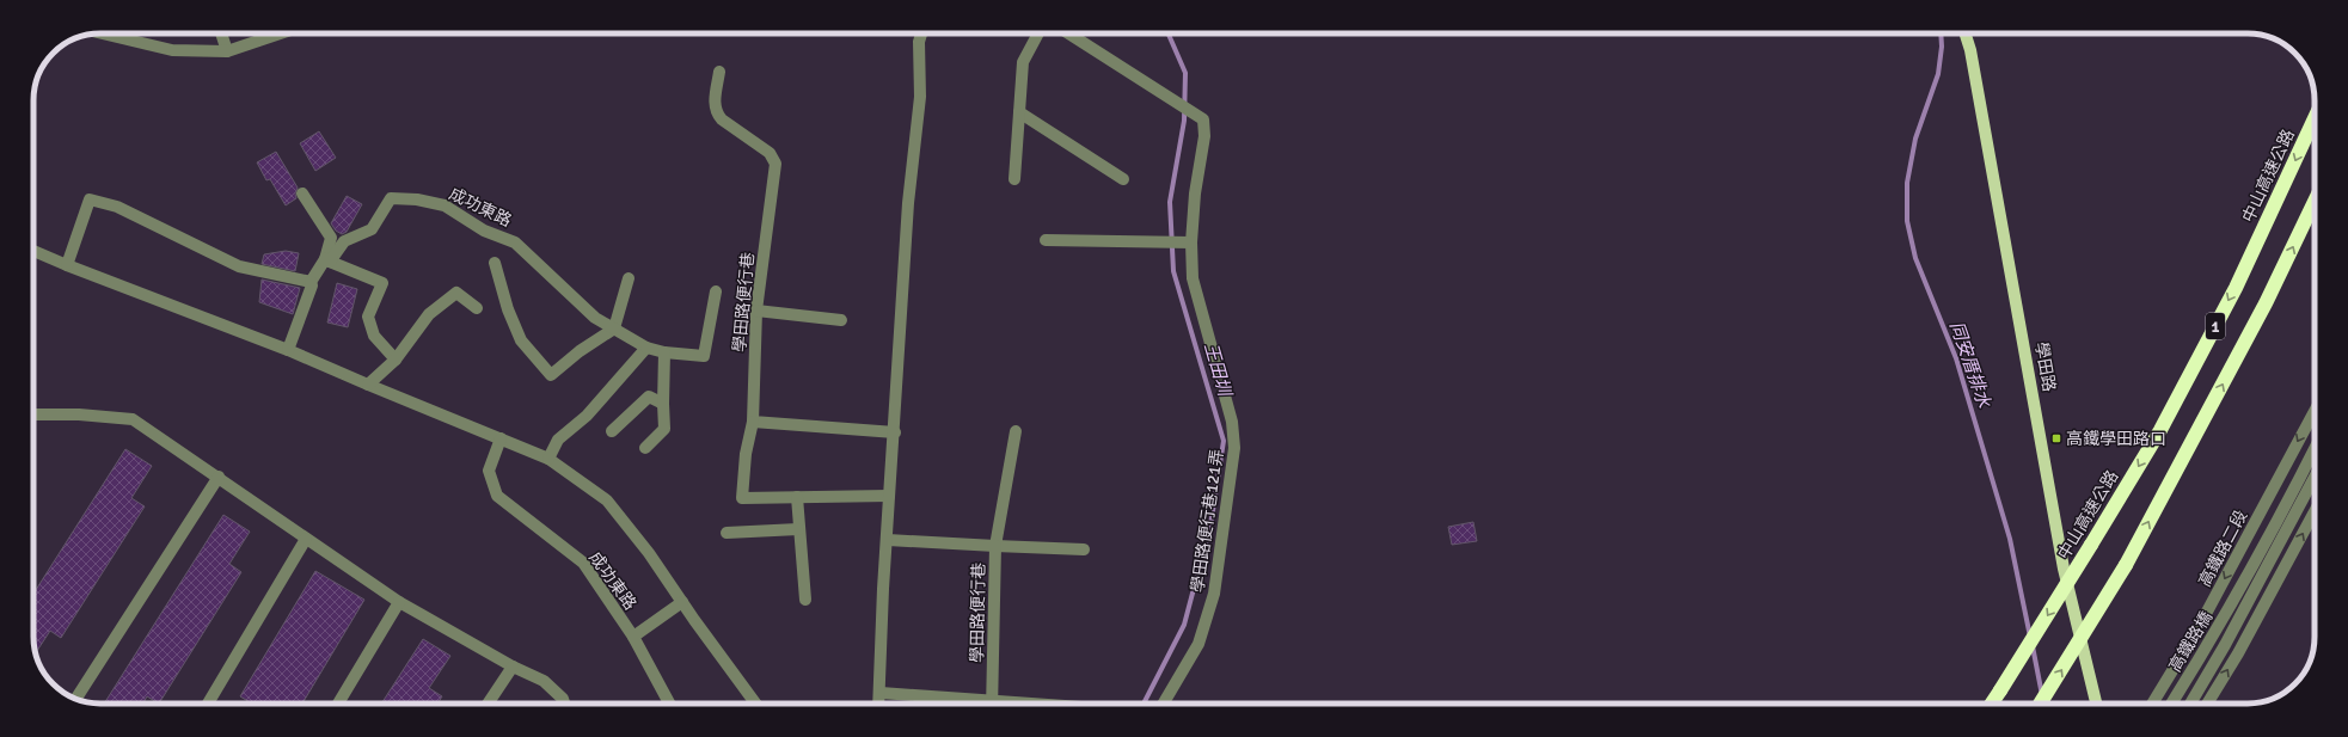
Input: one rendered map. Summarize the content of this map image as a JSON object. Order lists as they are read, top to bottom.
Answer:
{
  "streets": {
    "highway": ["中山高速公路", "1"],
    "main road": ["學田路"],
    "street": [
      "成功東路",
      "學田路便行巷",
      "學田路便行巷121弄",
      "高鐵路二段",
      "高鐵路橋"
    ]
  },
  "water": ["同安厝排水", "王田圳"],
  "places": {
    "transit": ["高鐵學田路口"]
  }
}
